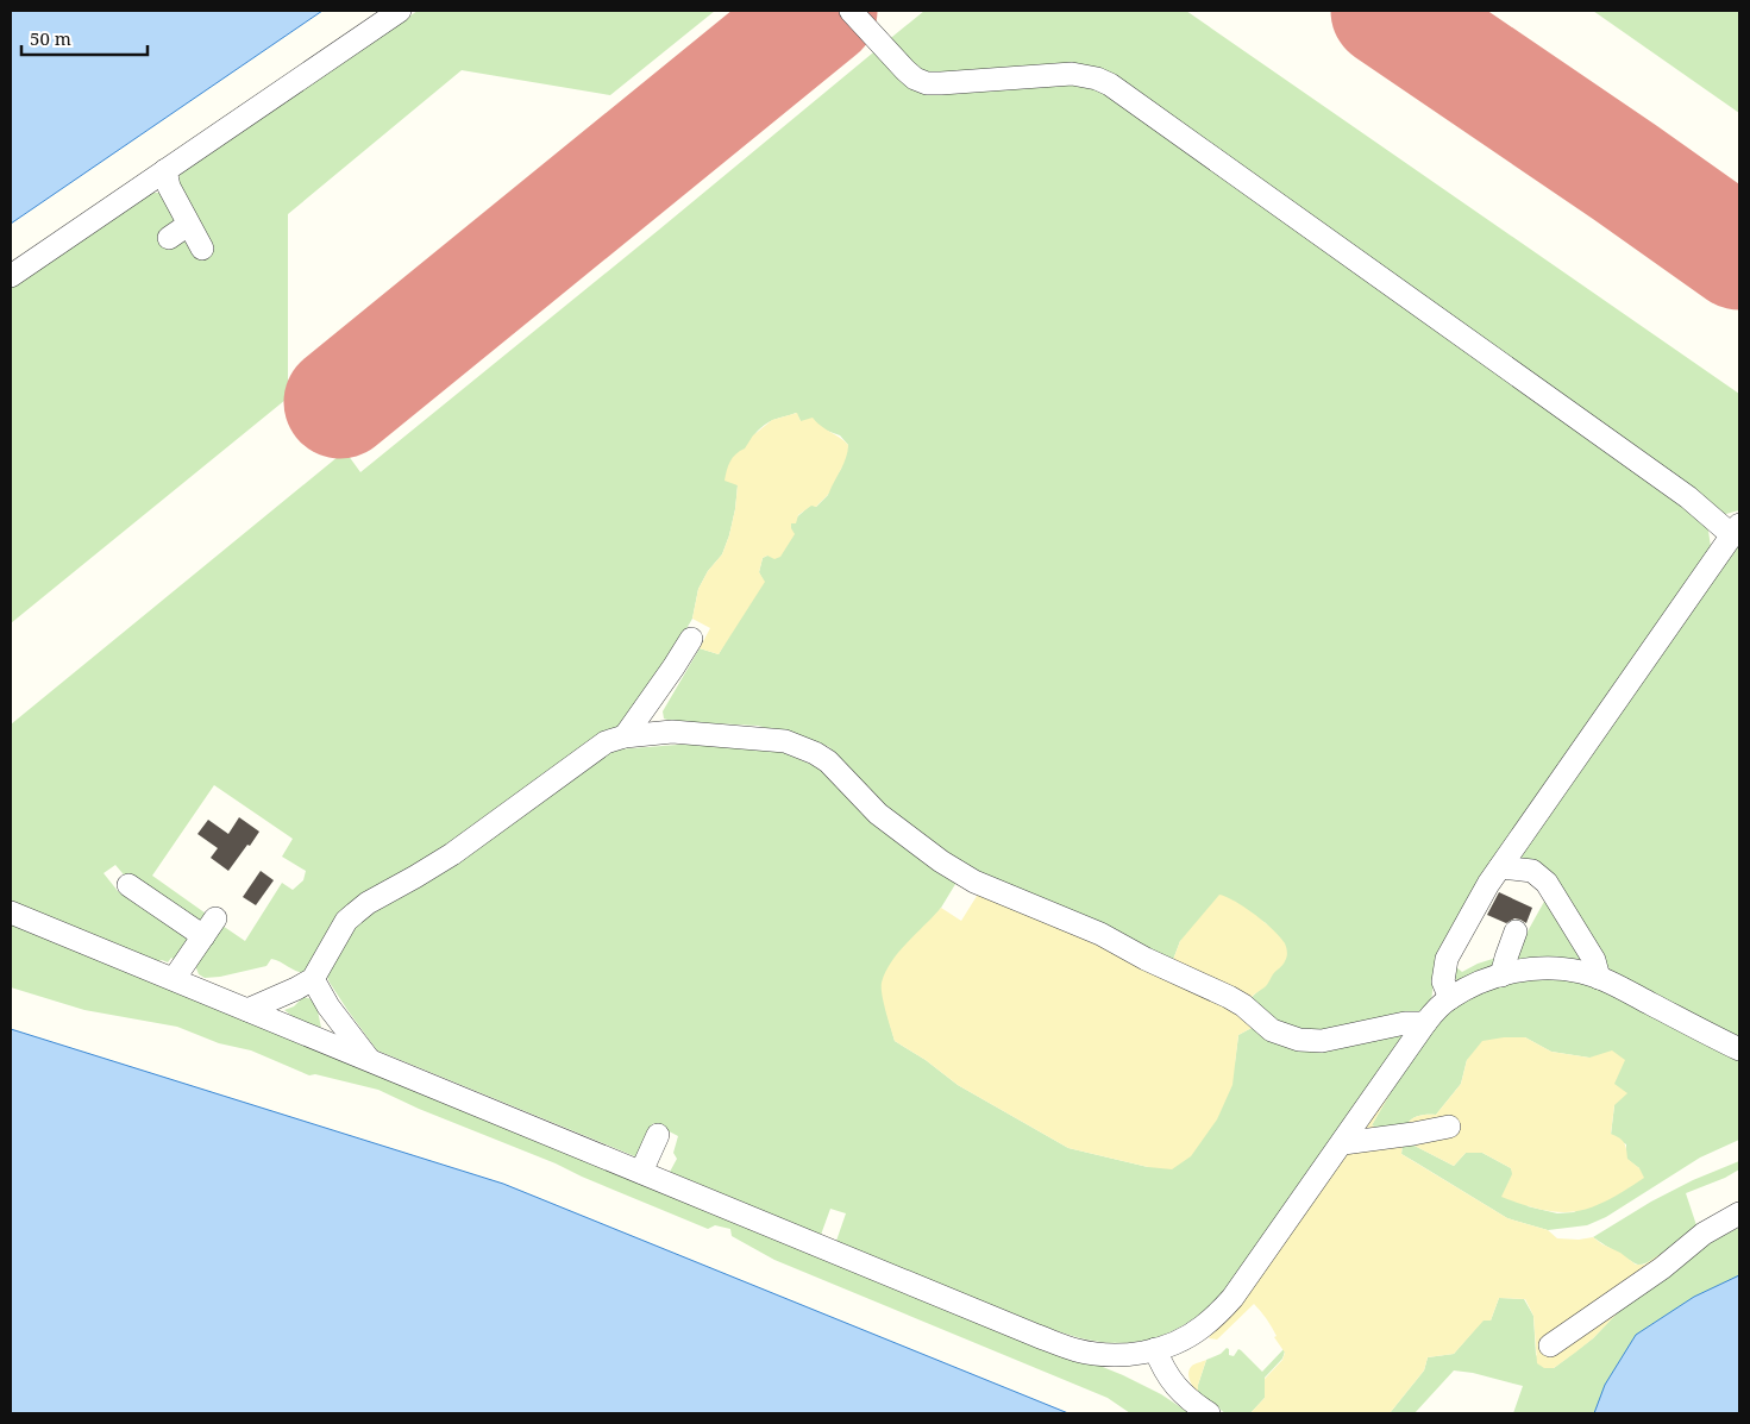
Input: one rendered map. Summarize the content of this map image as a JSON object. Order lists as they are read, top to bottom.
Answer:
{
  "scale_bar": "50 m"
}
